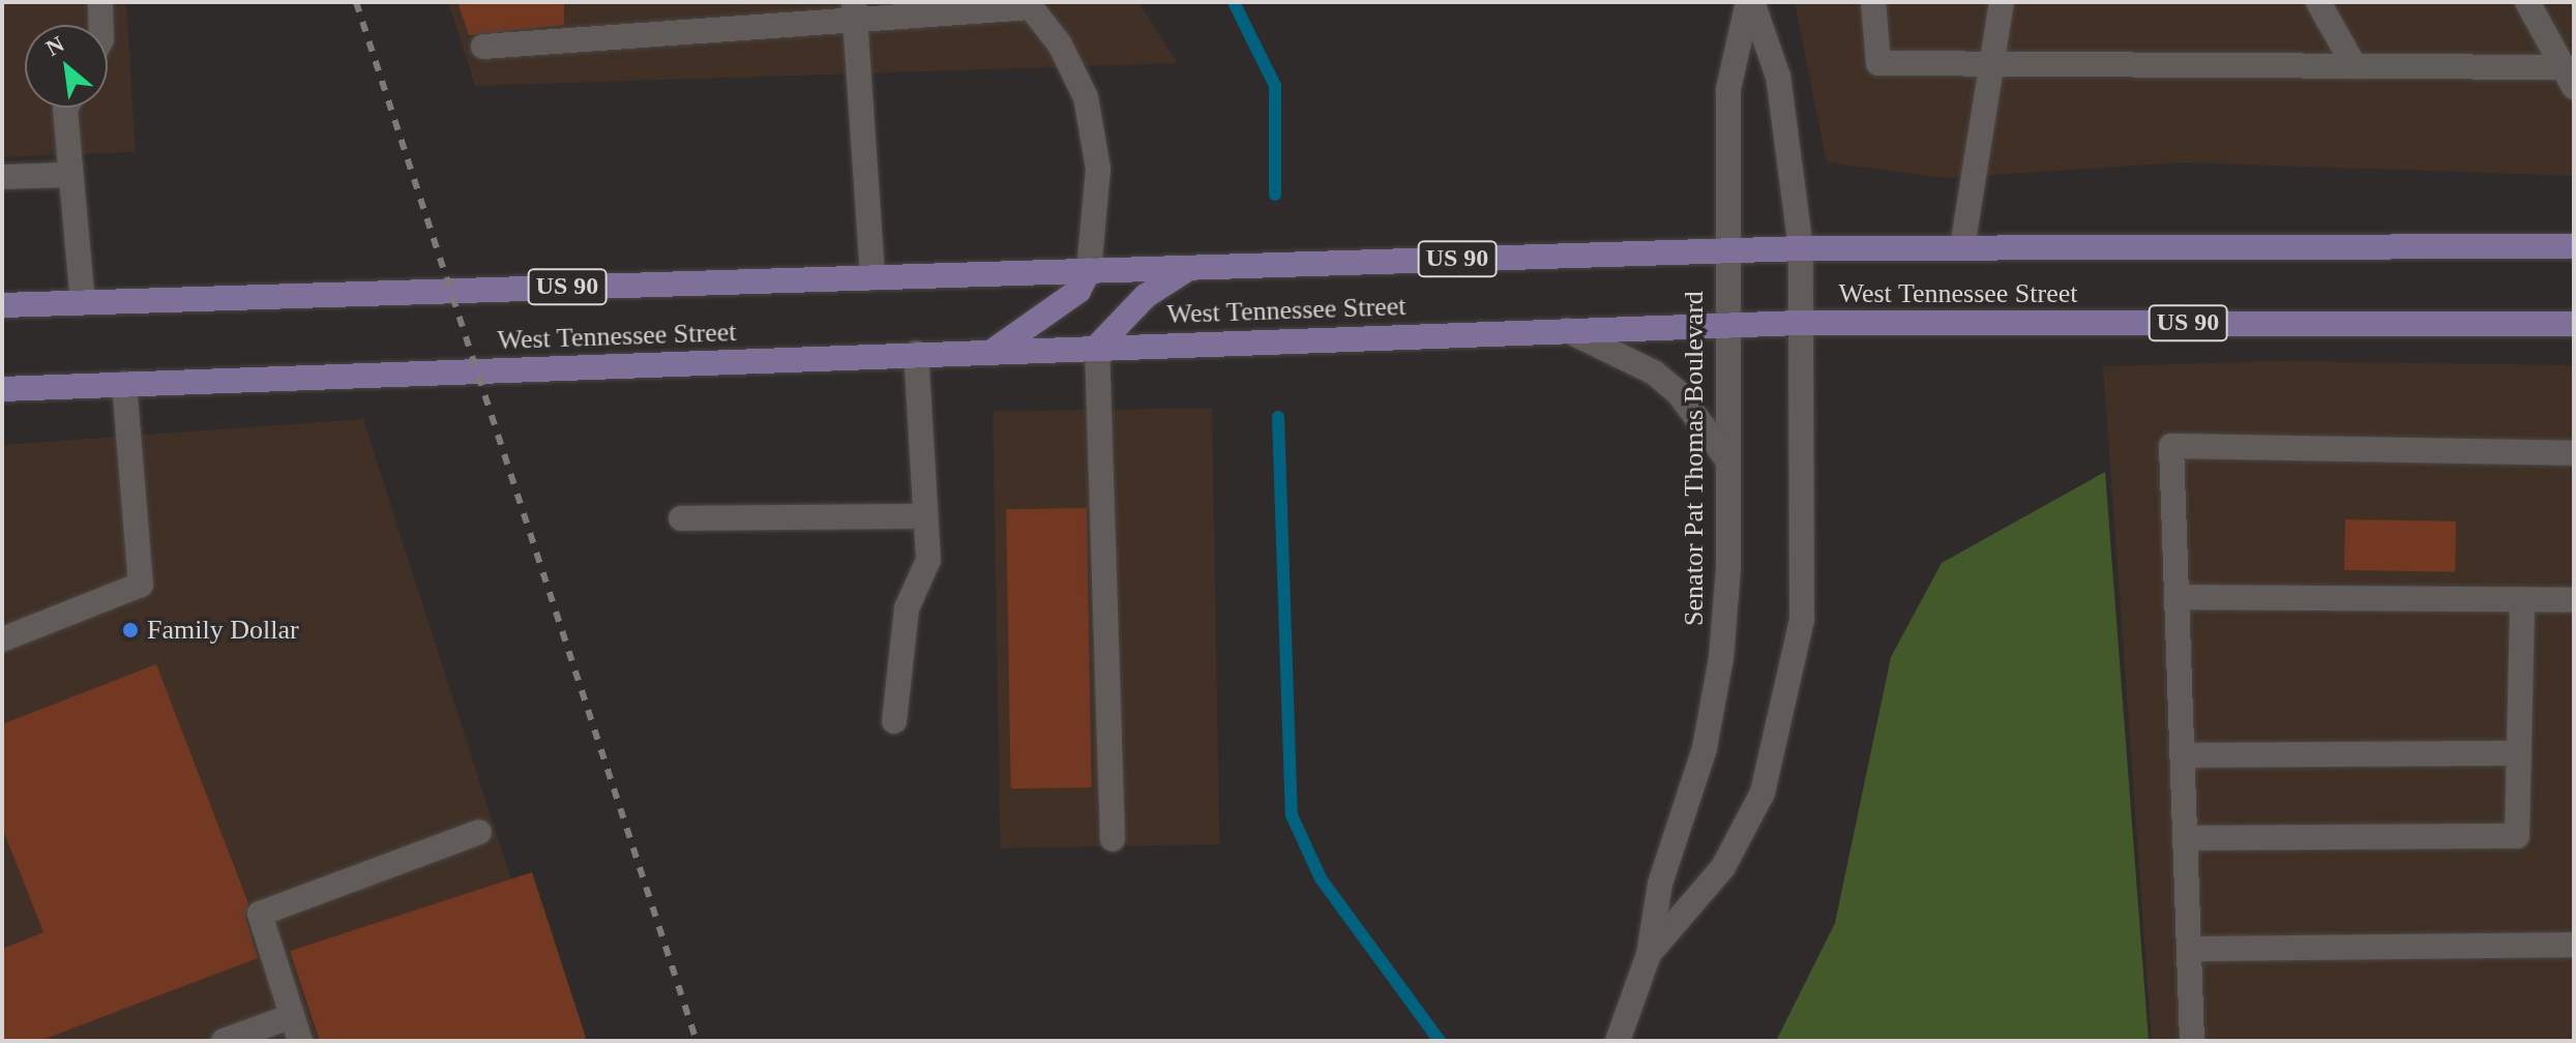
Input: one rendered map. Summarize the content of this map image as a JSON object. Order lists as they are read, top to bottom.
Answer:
{
  "streets": {
    "main road": ["US 90", "West Tennessee Street"],
    "street": ["Senator Pat Thomas Boulevard"]
  },
  "crossings": [
    ["West Tennessee Street", "Senator Pat Thomas Boulevard"]
  ],
  "places": ["Family Dollar"],
  "north": "top left"
}
